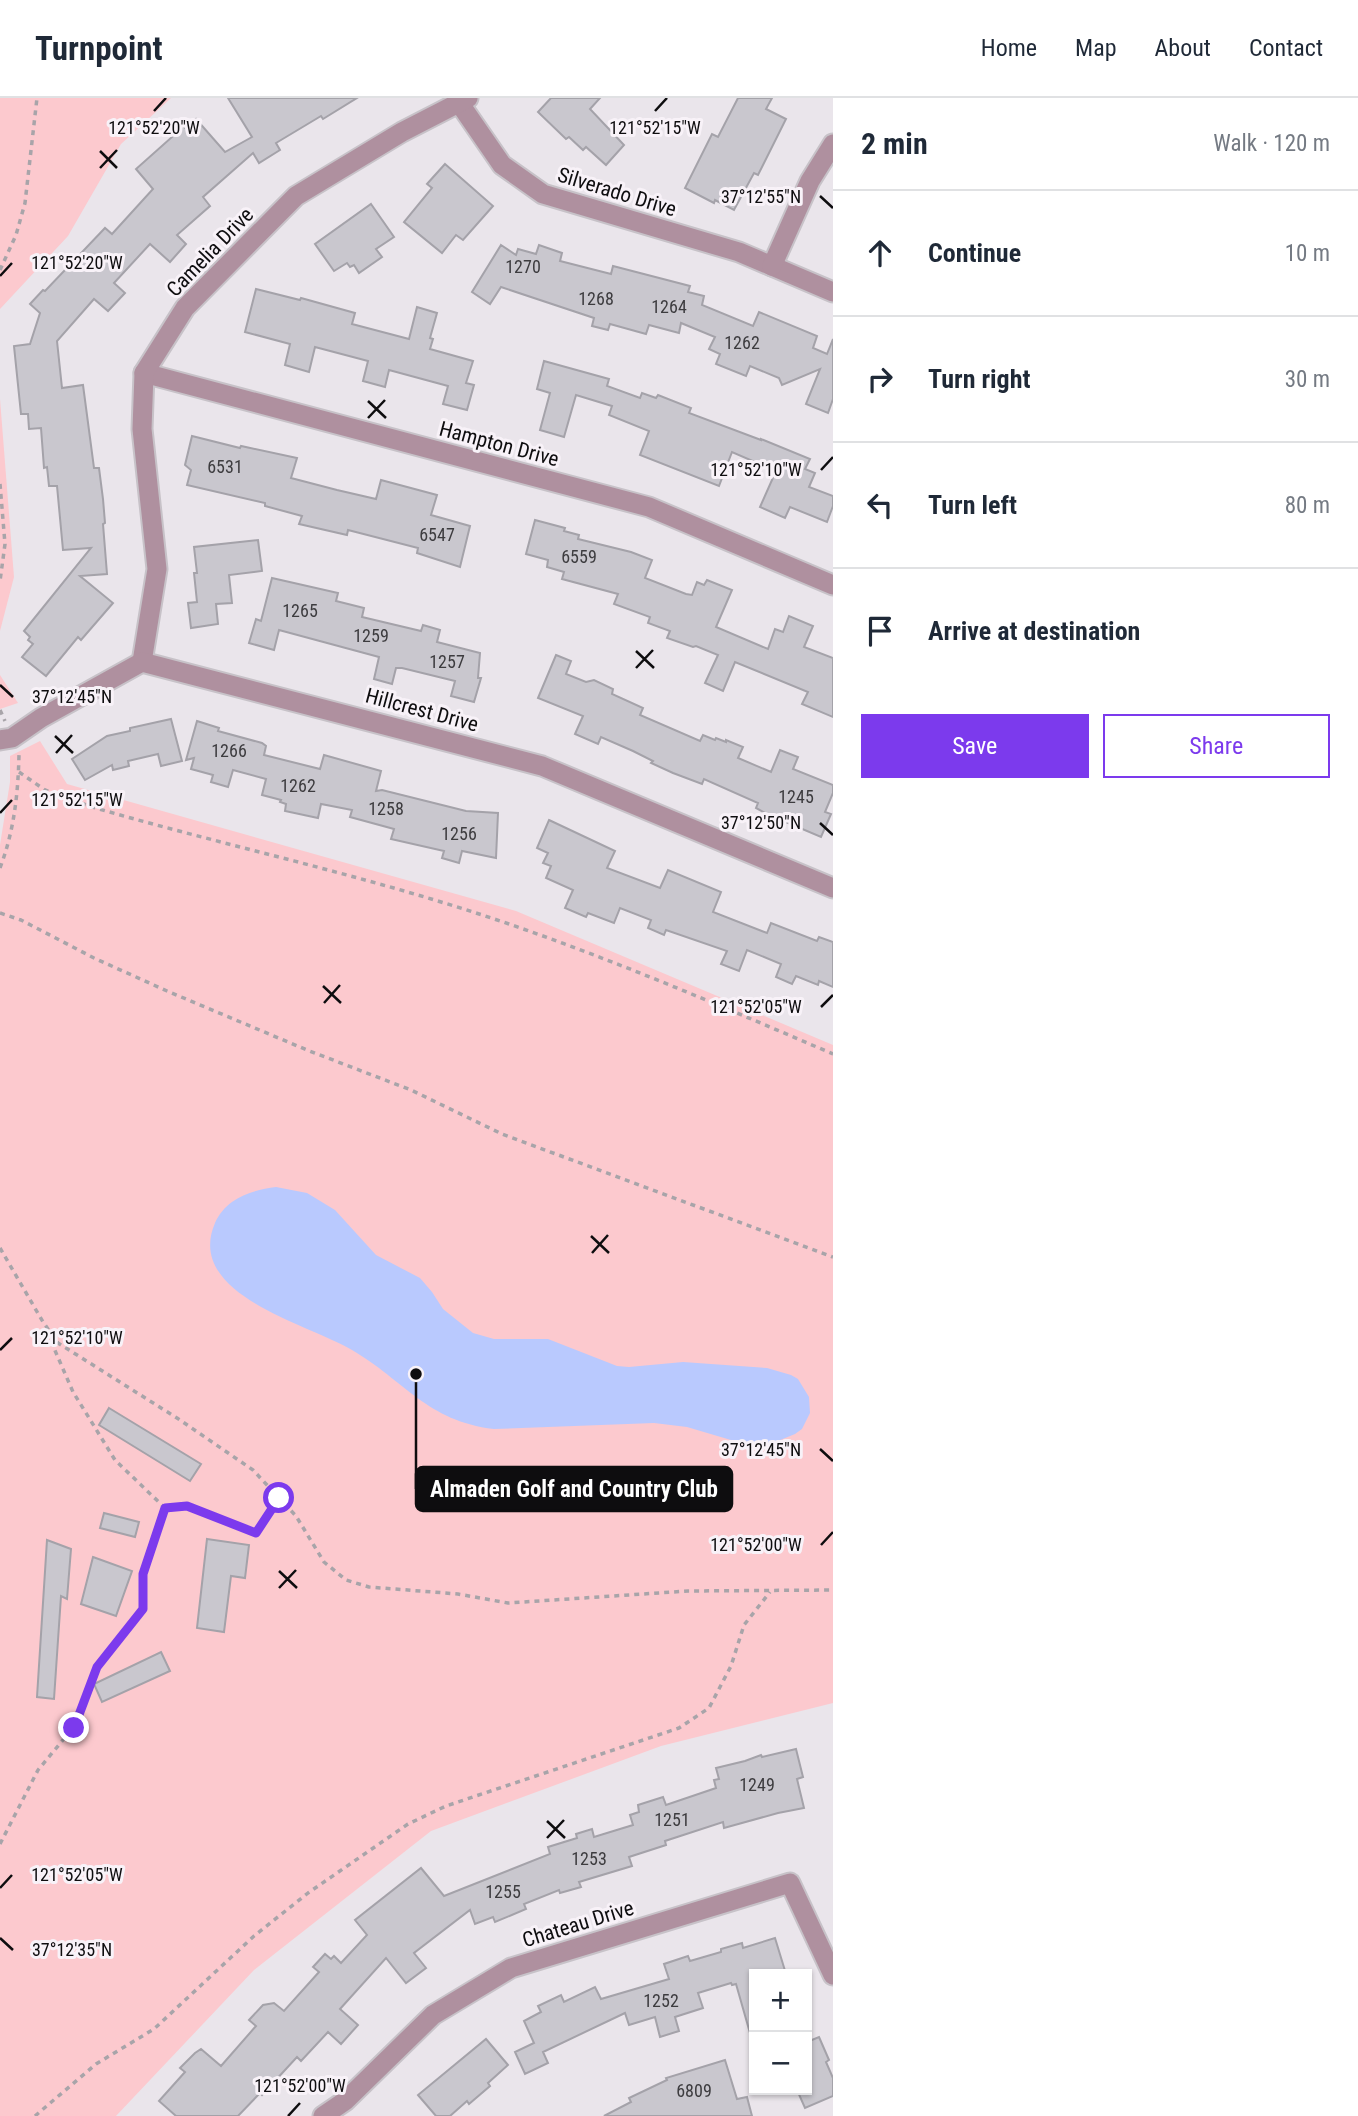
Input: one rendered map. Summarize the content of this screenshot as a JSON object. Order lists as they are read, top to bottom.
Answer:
{
  "streets": {
    "street": [
      "Silverado Drive",
      "Camelia Drive",
      "Hampton Drive",
      "Hillcrest Drive",
      "Chateau Drive"
    ]
  },
  "crossings": [
    ["Silverado Drive", "Camelia Drive"],
    ["Camelia Drive", "Hampton Drive"]
  ],
  "places": ["Almaden Golf and Country Club"],
  "house_numbers": [
    "1270",
    "1268",
    "1264",
    "1262",
    "6531",
    "6547",
    "6559",
    "1265",
    "1259",
    "1257",
    "1266",
    "1262",
    "1245",
    "1258",
    "1256",
    "1249",
    "1251",
    "1253",
    "1255",
    "1252",
    "6809"
  ],
  "page": {
    "header": "Turnpoint",
    "nav": [
      "Home",
      "Map",
      "About",
      "Contact"
    ],
    "heading": ["2 min", "Walk · 120 m"],
    "list": [
      ["Continue", "10 m"],
      ["Turn right", "30 m"],
      ["Turn left", "80 m"],
      "Arrive at destination"
    ],
    "buttons": ["Save", "Share"],
    "map_buttons": ["+", "−"]
  },
  "coordinates": [
    "121°52'15\"W",
    "121°52'20\"W",
    "37°12'55\"N",
    "121°52'10\"W",
    "37°12'45\"N",
    "37°12'50\"N",
    "121°52'05\"W",
    "121°52'00\"W",
    "37°12'35\"N"
  ]
}
